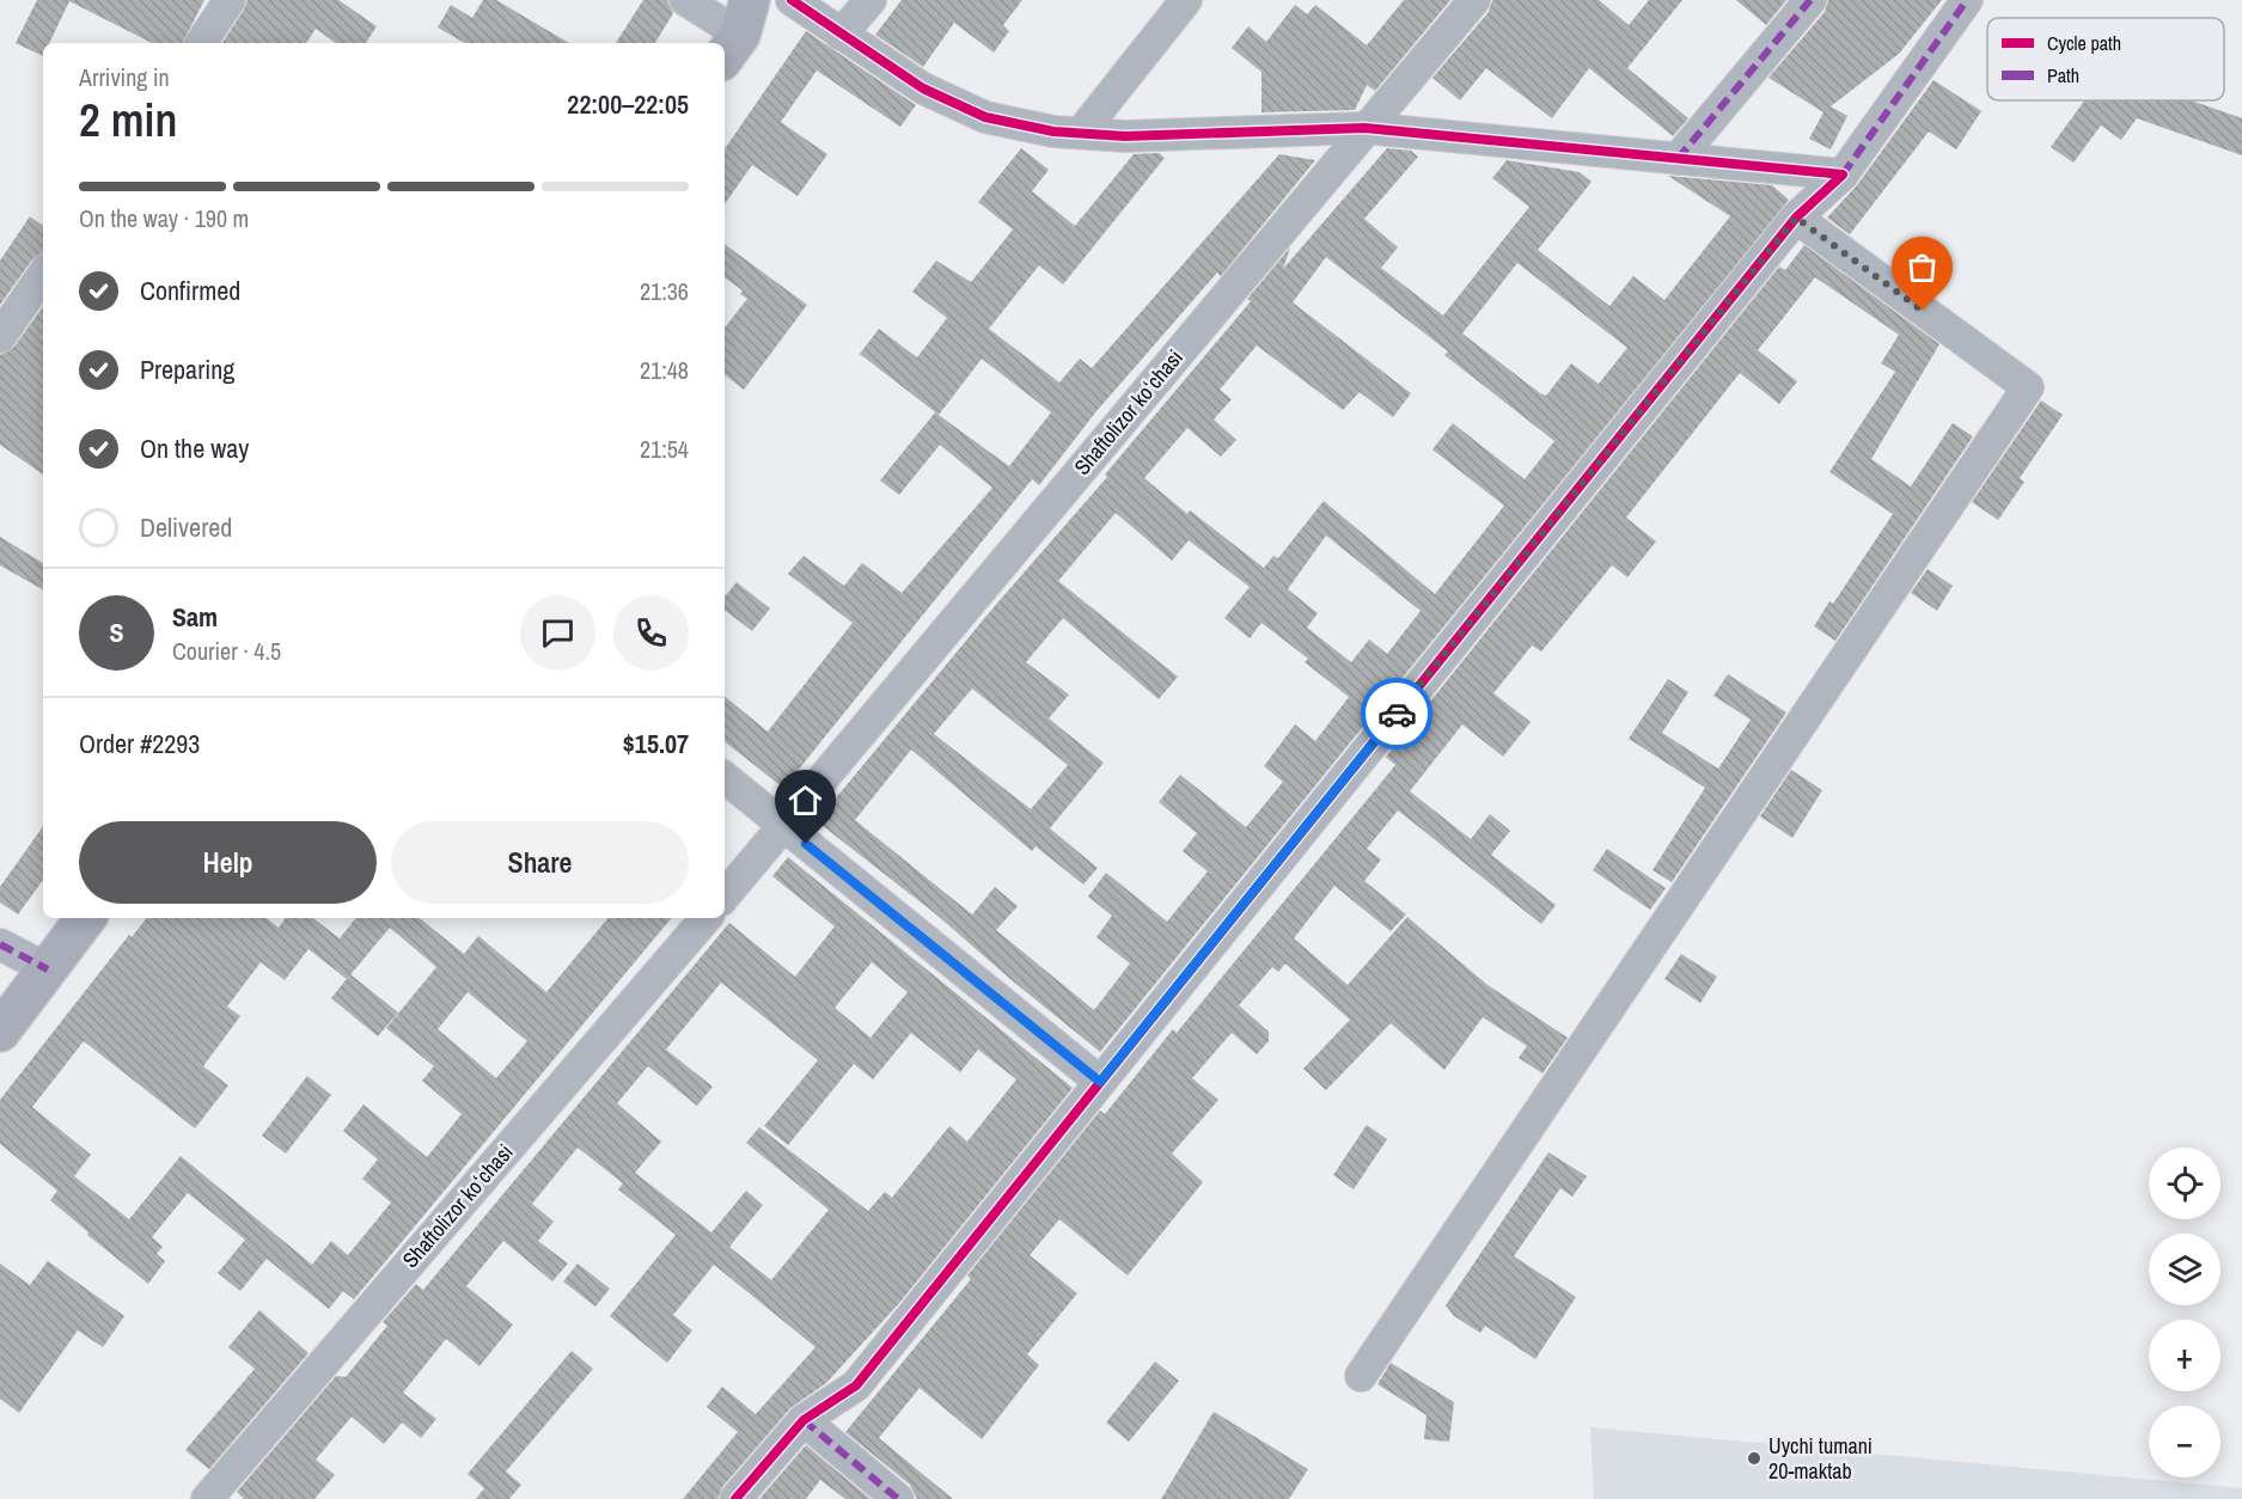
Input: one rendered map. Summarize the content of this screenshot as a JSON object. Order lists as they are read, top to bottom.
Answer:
{
  "streets": {
    "street": ["Shaftolizor koʻchasi"]
  },
  "places": ["Uychi tumani 20-maktab"],
  "legend": ["Cycle path", "Path"],
  "page": {
    "heading": ["2 min", "Arriving in", "22:00–22:05"],
    "panel": [
      "Sam",
      "Courier · 4.5",
      "Order #2293",
      "$15.07"
    ],
    "bar": "On the way · 190 m",
    "list": [
      ["Confirmed", "21:36"],
      ["Preparing", "21:48"],
      ["On the way", "21:54"],
      "Delivered"
    ],
    "round": "S",
    "buttons": ["Help", "Share"],
    "map_buttons": ["+", "−"]
  }
}
